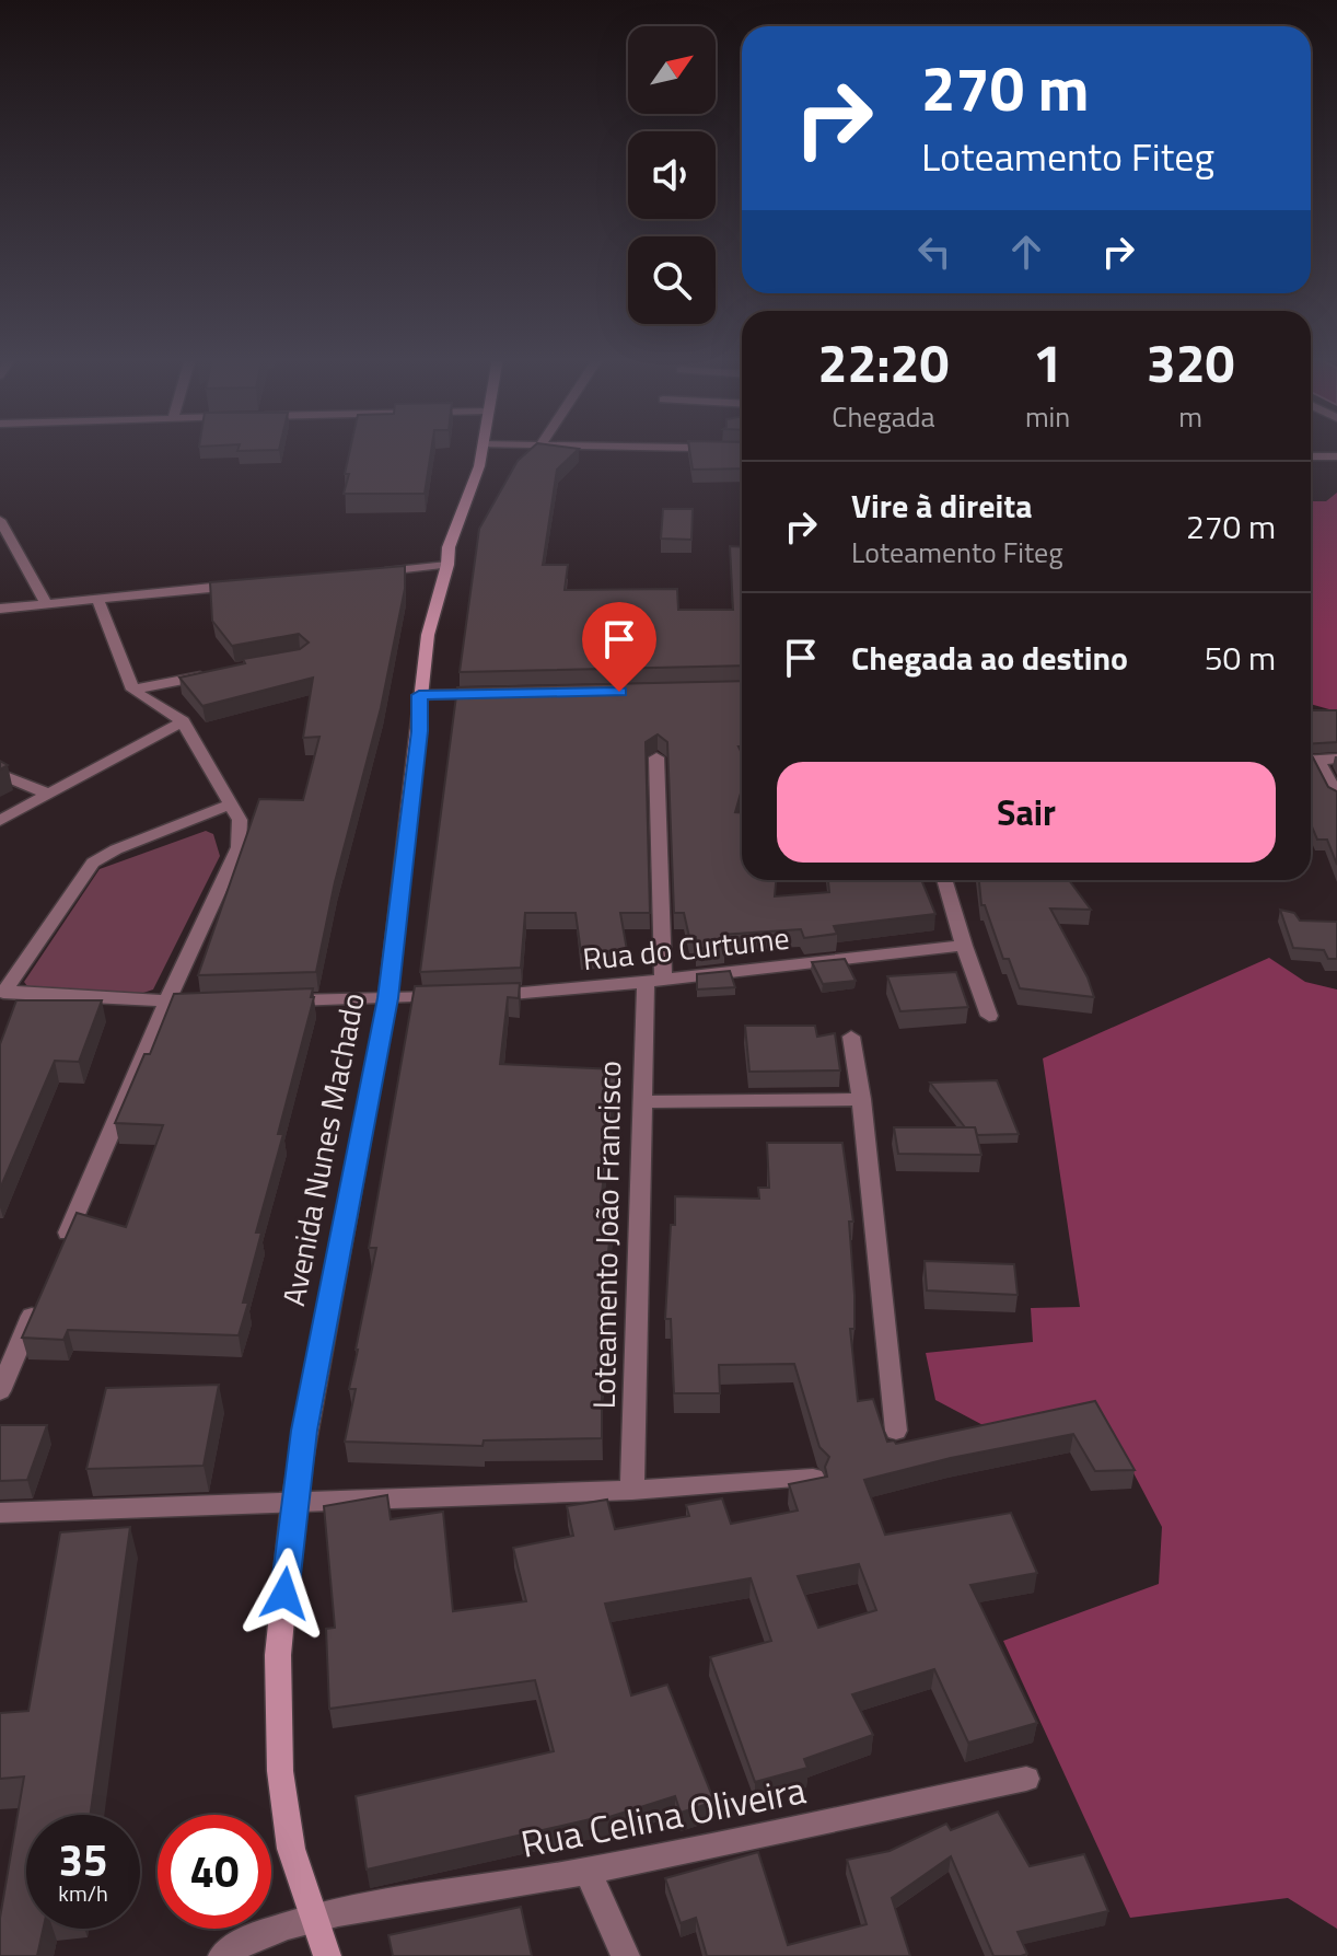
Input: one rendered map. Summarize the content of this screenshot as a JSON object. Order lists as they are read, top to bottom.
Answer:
{
  "streets": {
    "street": [
      "Rua do Curtume",
      "Avenida Nunes Machado",
      "Loteamento João Francisco",
      "Rua Celina Oliveira"
    ]
  },
  "crossings": [
    ["Rua do Curtume", "Avenida Nunes Machado"],
    ["Rua do Curtume", "Loteamento João Francisco"],
    ["Avenida Nunes Machado", "Rua Celina Oliveira"]
  ],
  "north": "top right",
  "page": {
    "turn": ["270 m", "Loteamento Fiteg"],
    "eta": [
      "22:20",
      "Chegada",
      "1",
      "min",
      "320",
      "m"
    ],
    "list": [
      {
        "name": "Vire à direita",
        "note": "Loteamento Fiteg",
        "value": "270 m"
      },
      {
        "name": "Chegada ao destino",
        "value": "50 m"
      }
    ],
    "buttons": "Sair",
    "speed": "35 km/h",
    "limit": "40"
  }
}
